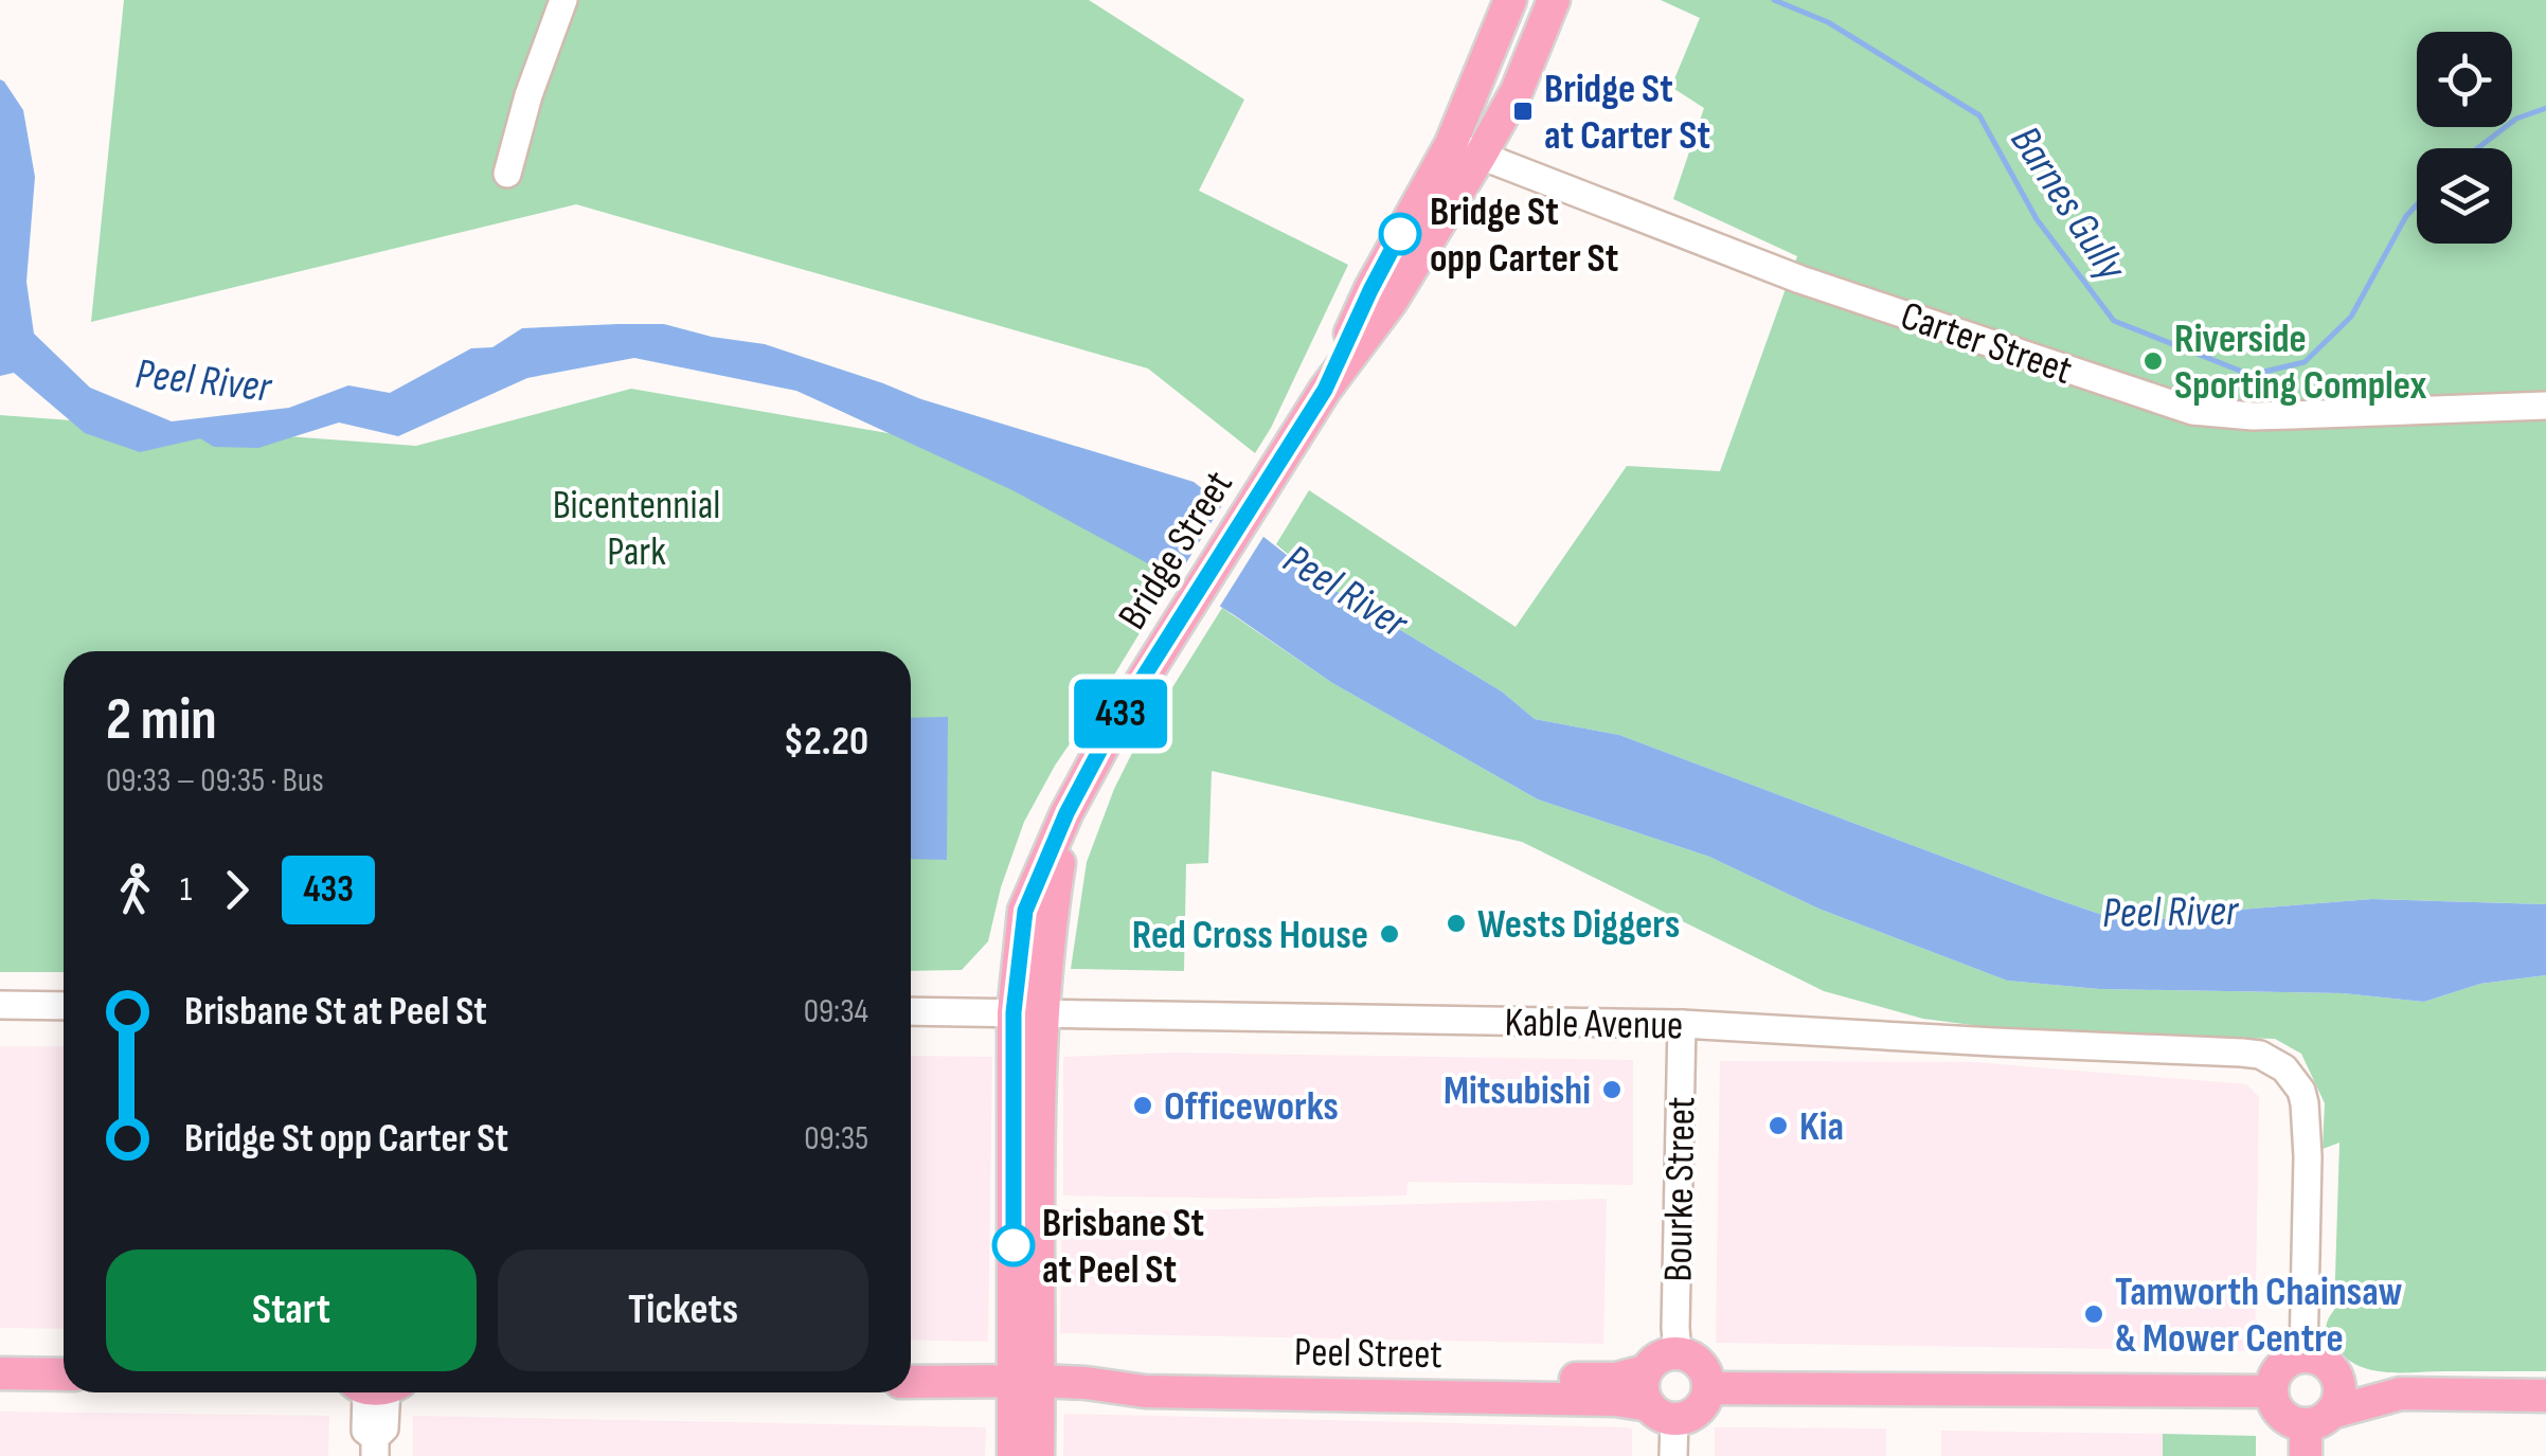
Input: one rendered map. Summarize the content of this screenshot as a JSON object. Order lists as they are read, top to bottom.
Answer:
{
  "streets": {
    "main road": ["Bridge Street", "Peel Street"],
    "street": ["Carter Street", "Kable Avenue", "Bourke Street"]
  },
  "crossings": [
    ["Carter Street", "Bridge Street"],
    ["Bridge Street", "Kable Avenue"],
    ["Bridge Street", "Peel Street"],
    ["Kable Avenue", "Bourke Street"],
    ["Bourke Street", "Peel Street"]
  ],
  "water": ["Barnes Gully", "Peel River"],
  "parks": ["Bicentennial Park"],
  "places": {
    "transit": ["Bridge St at Carter St"],
    "other": [
      "Bridge St opp Carter St",
      "Riverside Sporting Complex",
      "Wests Diggers",
      "Red Cross House",
      "Mitsubishi",
      "Officeworks",
      "Kia",
      "Brisbane St at Peel St",
      "Tamworth Chainsaw & Mower Centre"
    ]
  },
  "lines": ["bus line 433"],
  "page": {
    "on_map": "433",
    "heading": ["2 min", "09:33 – 09:35 · Bus", "$2.20"],
    "legs": ["1", "433"],
    "list": [
      {
        "name": "Brisbane St at Peel St",
        "value": "09:34"
      },
      {
        "name": "Bridge St opp Carter St",
        "value": "09:35"
      }
    ],
    "buttons": ["Start", "Tickets"]
  }
}
